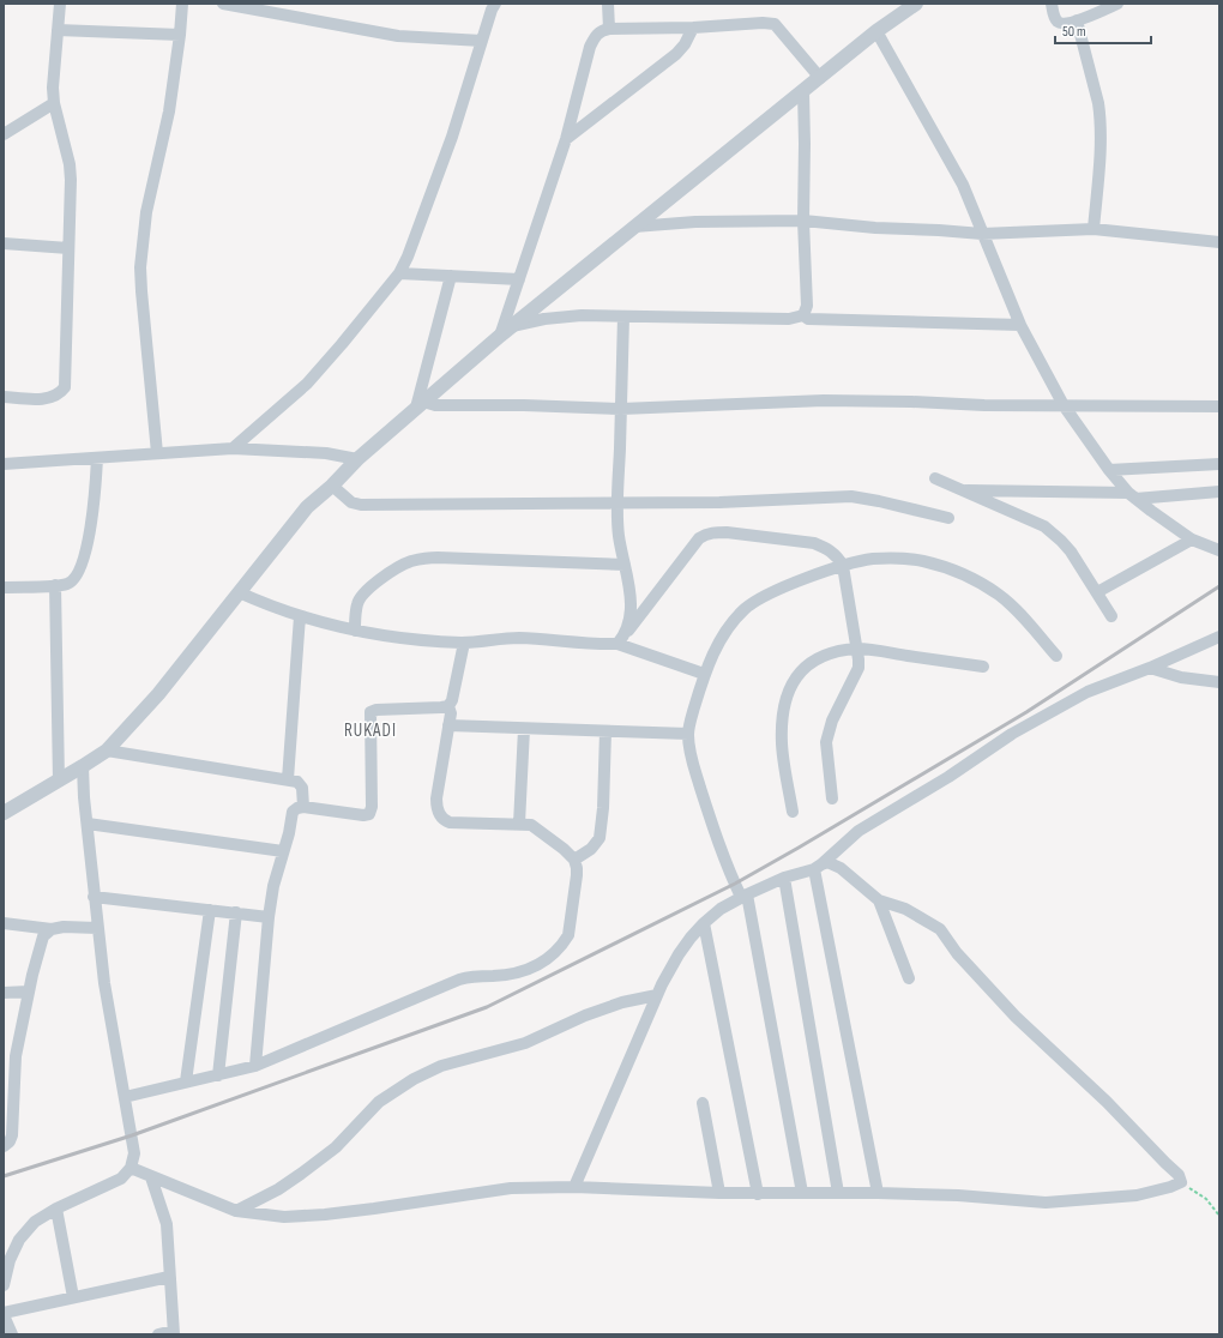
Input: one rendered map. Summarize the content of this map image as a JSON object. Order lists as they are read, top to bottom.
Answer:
{
  "districts": ["RUKADI"],
  "scale_bar": "50 m"
}
